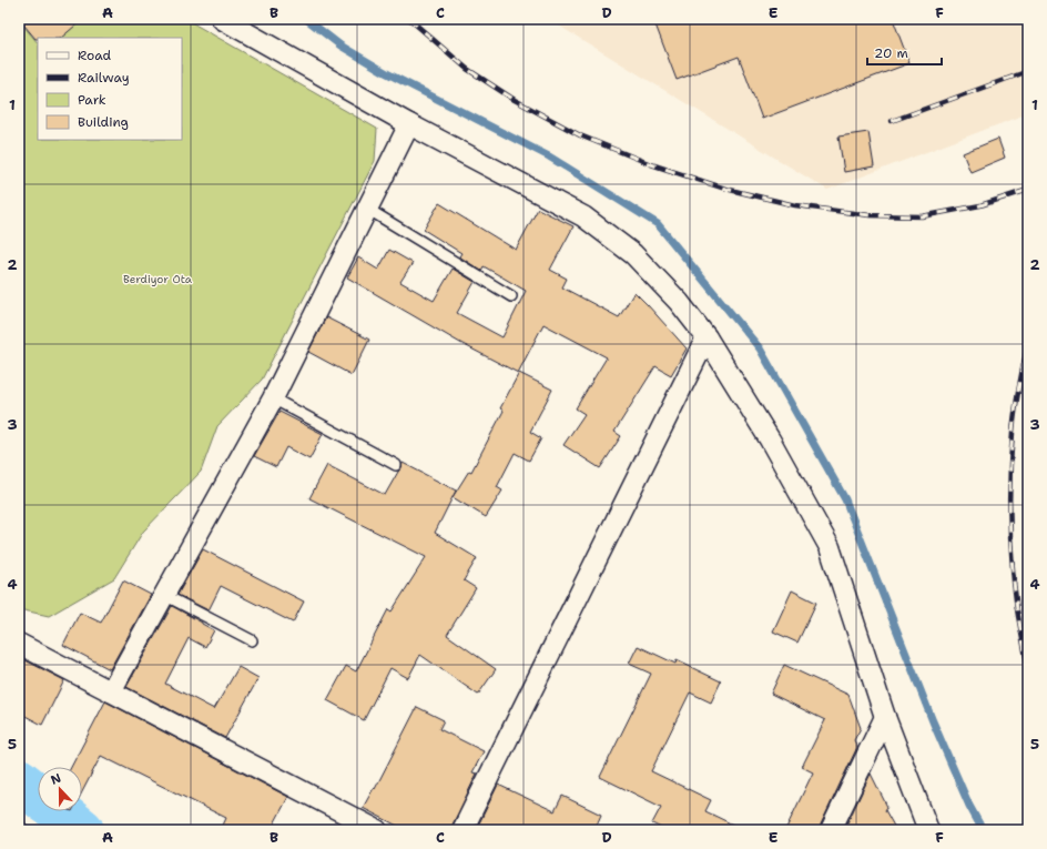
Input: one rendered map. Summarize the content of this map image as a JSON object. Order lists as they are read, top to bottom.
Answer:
{
  "parks": ["Berdiyor Ota"],
  "legend": [
    "Road",
    "Railway",
    "Park",
    "Building"
  ],
  "scale_bar": "20 m",
  "north": "top",
  "grid": {
    "columns": [
      "A",
      "B",
      "C",
      "D",
      "E",
      "F"
    ],
    "rows": [
      "1",
      "2",
      "3",
      "4",
      "5"
    ]
  }
}
